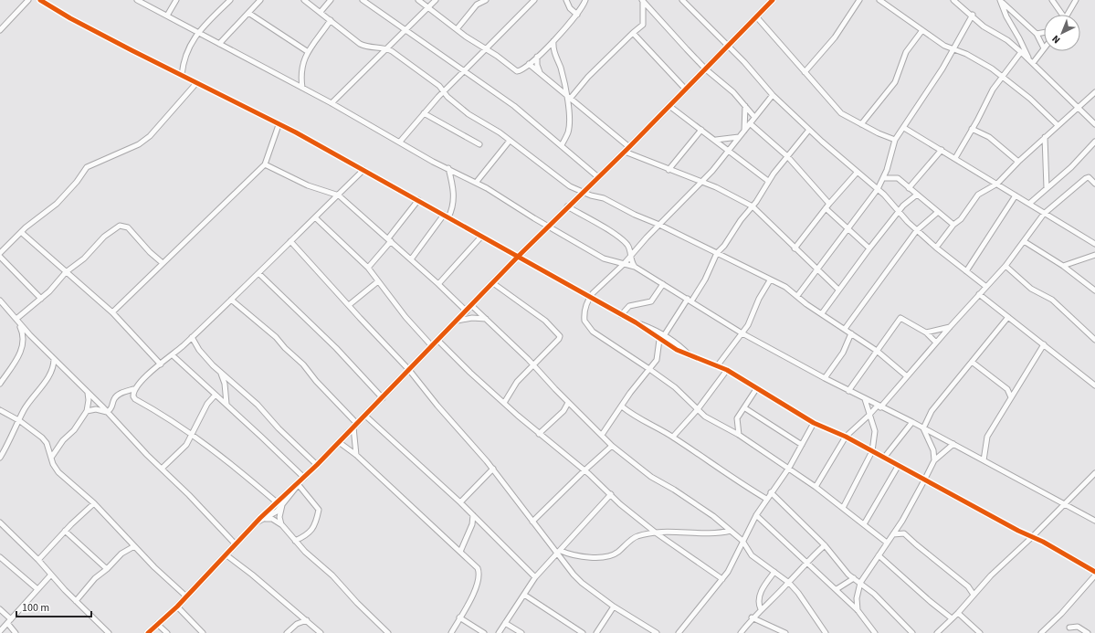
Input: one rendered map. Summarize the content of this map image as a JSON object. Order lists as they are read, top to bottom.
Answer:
{
  "scale_bar": "100 m",
  "north": "bottom left"
}
